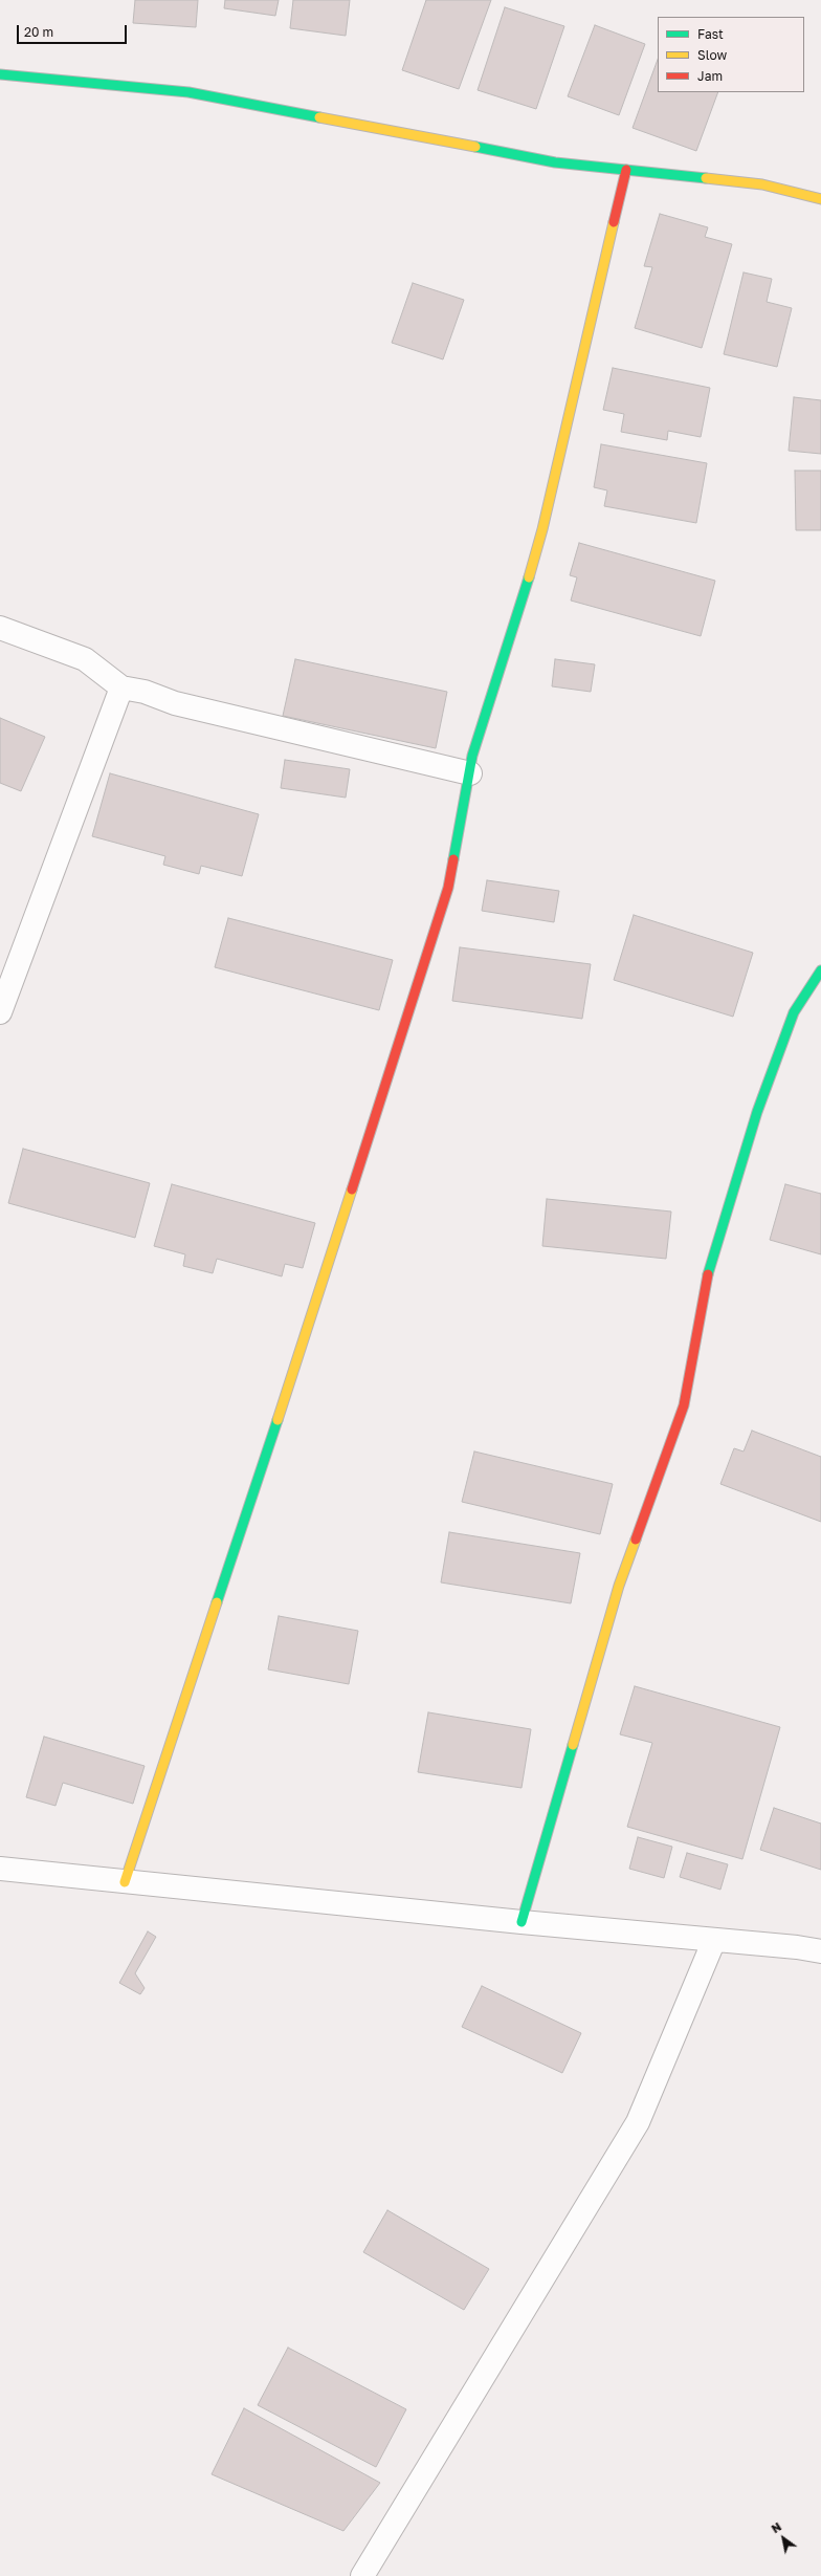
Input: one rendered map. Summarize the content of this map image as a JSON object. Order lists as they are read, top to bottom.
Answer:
{
  "legend": ["Fast", "Slow", "Jam"],
  "scale_bar": "20 m",
  "north": "top left"
}
